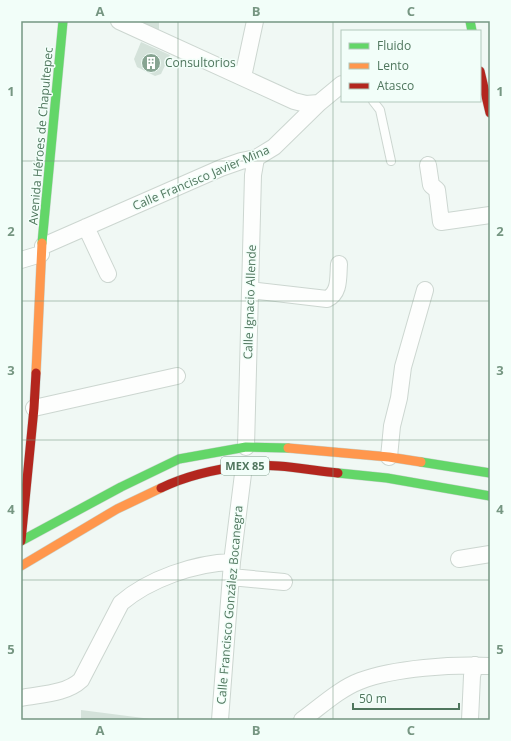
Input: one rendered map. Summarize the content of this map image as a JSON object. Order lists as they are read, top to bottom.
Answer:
{
  "streets": {
    "main road": ["Avenida Héroes de Chapultepec", "MEX 85"],
    "street": ["Calle Francisco Javier Mina", "Calle Ignacio Allende", "Calle Francisco González Bocanegra"]
  },
  "crossings": [
    ["Avenida Héroes de Chapultepec", "Calle Francisco Javier Mina"],
    ["Avenida Héroes de Chapultepec", "MEX 85"],
    ["Calle Francisco Javier Mina", "Calle Ignacio Allende"],
    ["Calle Ignacio Allende", "MEX 85"],
    ["MEX 85", "Calle Francisco González Bocanegra"]
  ],
  "places": {
    "building": ["Consultorios"]
  },
  "legend": ["Fluido", "Lento", "Atasco"],
  "scale_bar": "50 m",
  "grid": {
    "columns": ["A", "B", "C"],
    "rows": [
      "1",
      "2",
      "3",
      "4",
      "5"
    ]
  }
}
